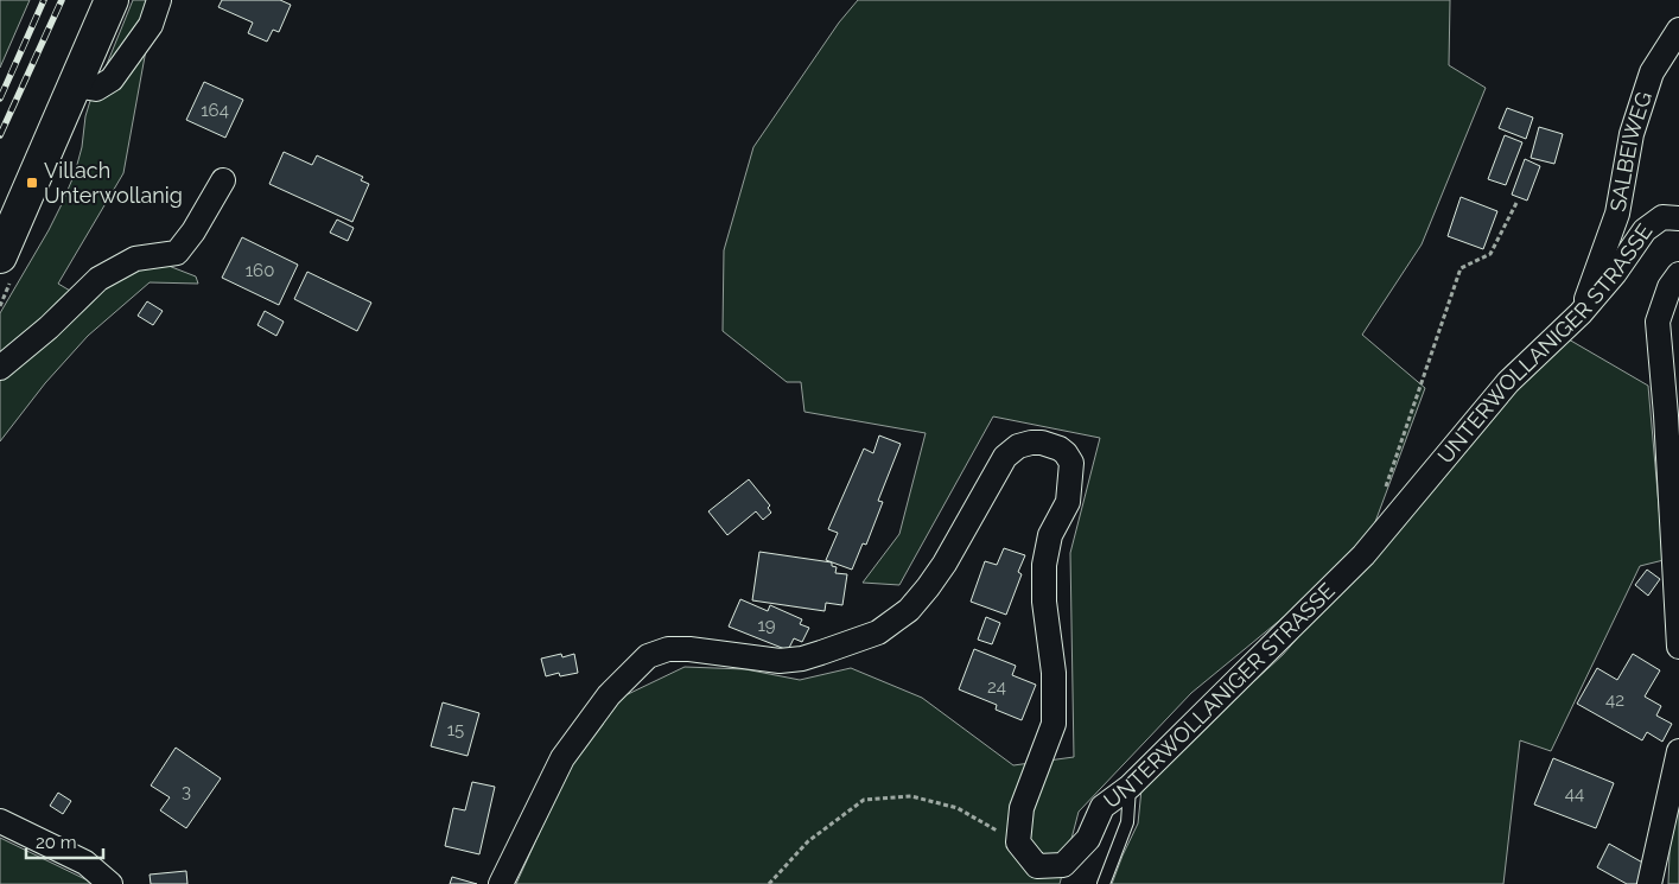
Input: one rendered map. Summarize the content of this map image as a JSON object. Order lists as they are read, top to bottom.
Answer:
{
  "streets": {
    "street": ["SALBEIWEG", "UNTERWOLLANIGER STRASSE"]
  },
  "crossings": [
    ["SALBEIWEG", "UNTERWOLLANIGER STRASSE"]
  ],
  "places": {
    "transit": ["Villach Unterwollanig"]
  },
  "house_numbers": [
    "164",
    "160",
    "19",
    "24",
    "42",
    "15",
    "3",
    "44"
  ],
  "scale_bar": "20 m"
}
